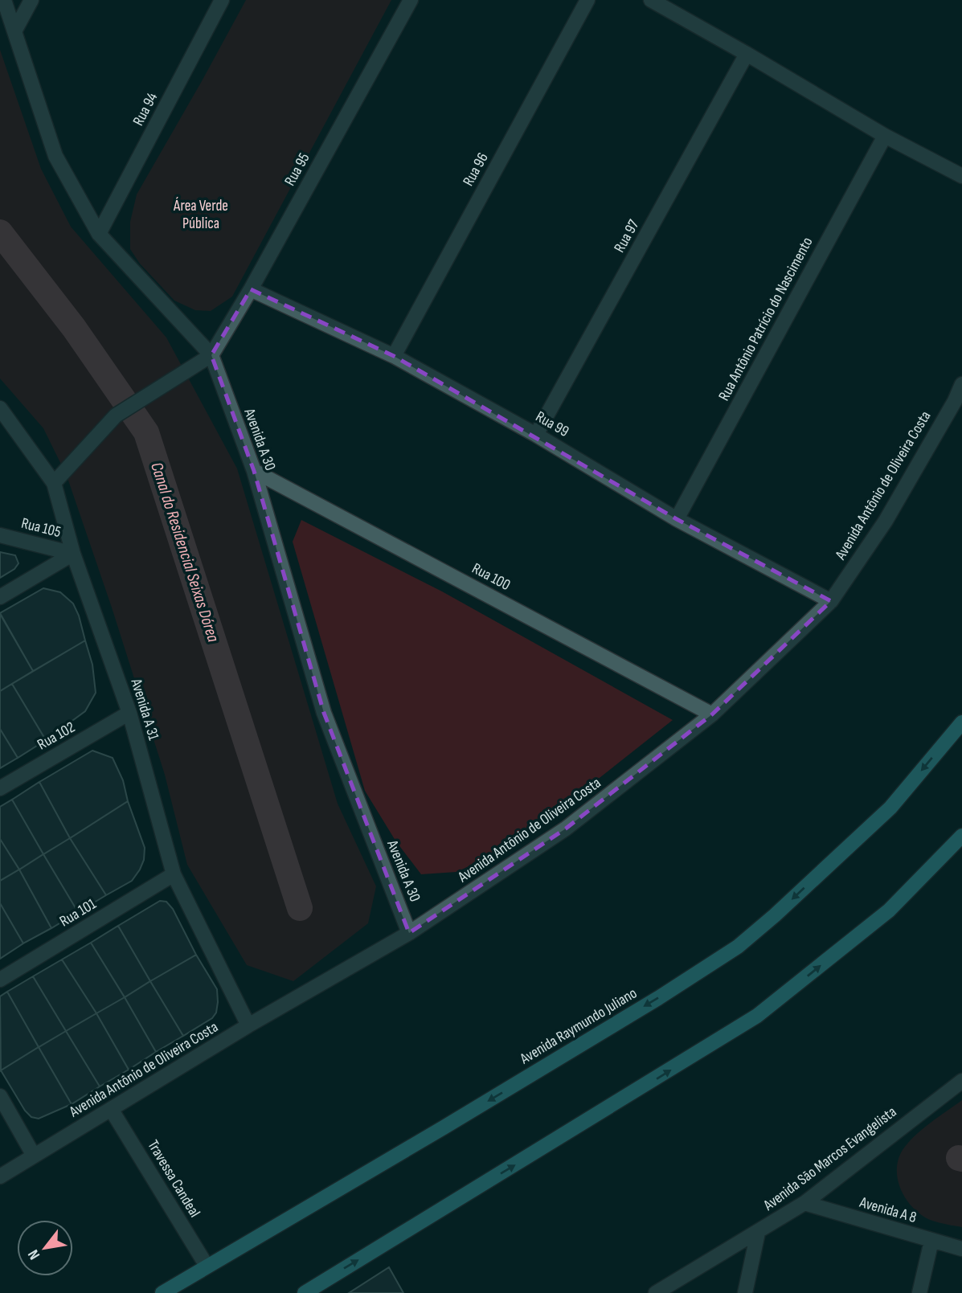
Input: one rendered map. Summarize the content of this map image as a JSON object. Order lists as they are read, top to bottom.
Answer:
{
  "streets": {
    "main road": ["Avenida Raymundo Juliano"],
    "street": [
      "Rua 94",
      "Rua 95",
      "Rua 96",
      "Rua 97",
      "Rua Antônio Patrício do Nascimento",
      "Rua 99",
      "Avenida A 30",
      "Avenida Antônio de Oliveira Costa",
      "Rua 105",
      "Rua 100",
      "Avenida A 31",
      "Rua 102",
      "Rua 101",
      "Avenida São Marcos Evangelista",
      "Travessa Candeal",
      "Avenida A 8"
    ]
  },
  "crossings": [
    ["Rua 94", "Avenida A 30"],
    ["Rua 95", "Rua 99"],
    ["Rua 95", "Avenida A 30"],
    ["Rua 96", "Rua 99"],
    ["Rua 97", "Rua 99"],
    ["Rua Antônio Patrício do Nascimento", "Rua 99"],
    ["Rua 99", "Avenida Antônio de Oliveira Costa"],
    ["Avenida A 30", "Avenida Antônio de Oliveira Costa"],
    ["Avenida A 30", "Rua 100"],
    ["Avenida Antônio de Oliveira Costa", "Rua 100"],
    ["Avenida Antônio de Oliveira Costa", "Avenida A 31"],
    ["Avenida Antônio de Oliveira Costa", "Travessa Candeal"],
    ["Rua 105", "Avenida A 31"],
    ["Avenida A 31", "Rua 102"],
    ["Avenida A 31", "Rua 101"],
    ["Avenida Raymundo Juliano", "Travessa Candeal"],
    ["Avenida São Marcos Evangelista", "Avenida A 8"]
  ],
  "water": ["Canal do Residencial Seixas Dórea"],
  "parks": ["Área Verde Pública"],
  "north": "bottom left"
}
